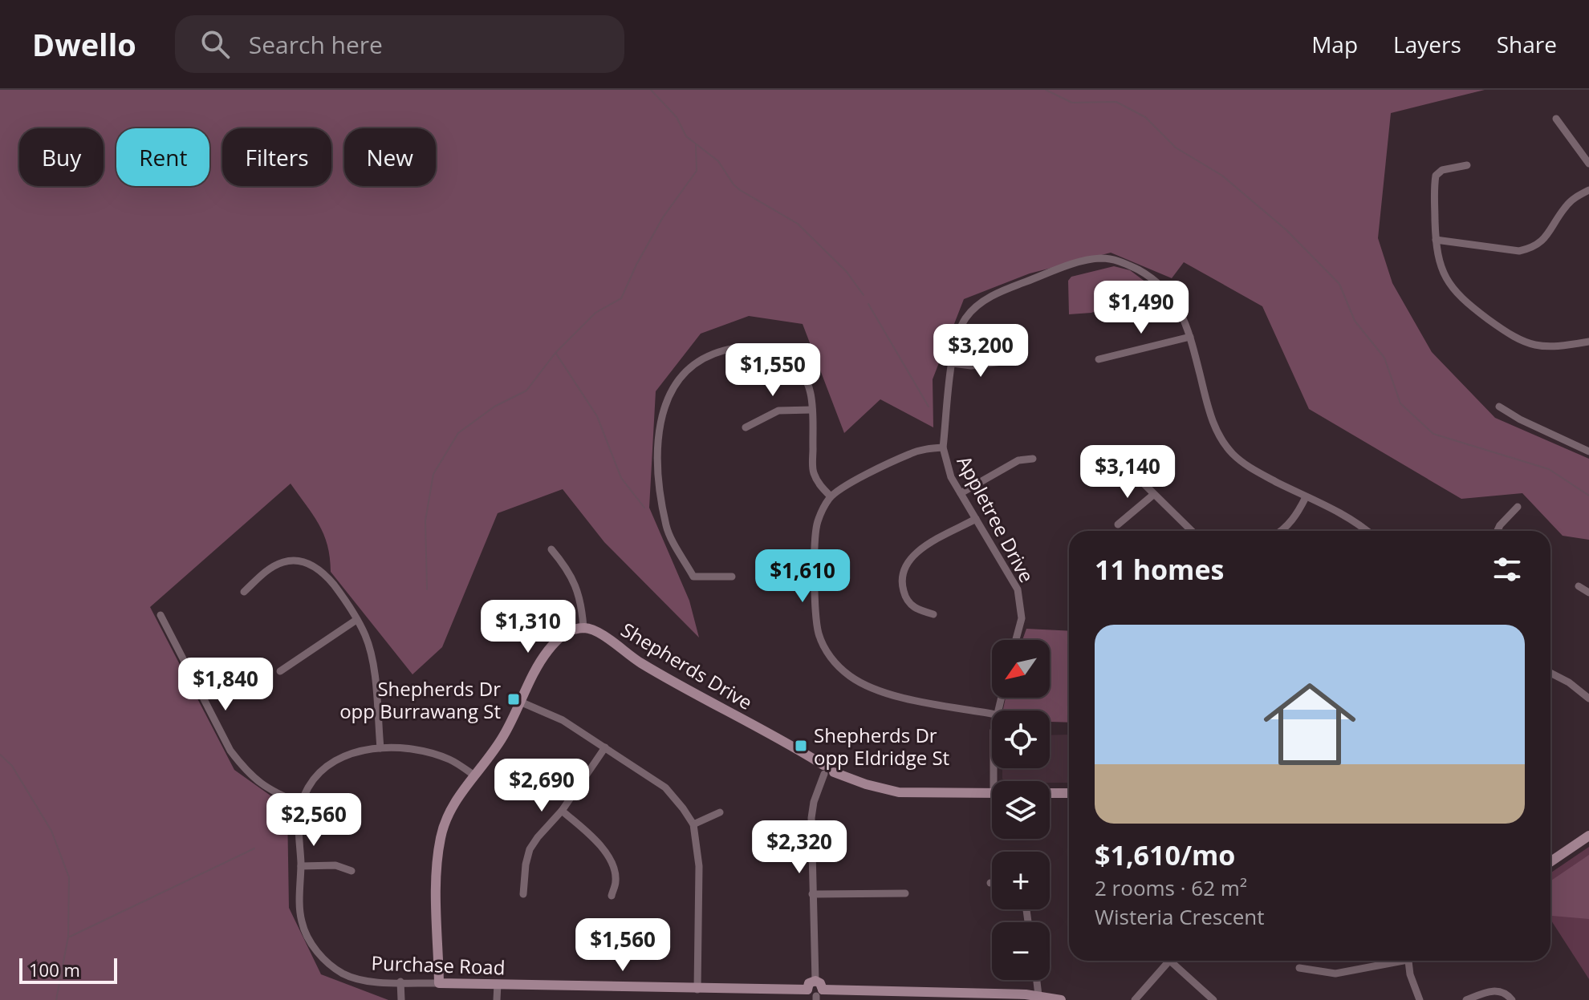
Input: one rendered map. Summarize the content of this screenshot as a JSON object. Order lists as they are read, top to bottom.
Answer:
{
  "streets": {
    "main road": ["Shepherds Drive", "Purchase Road"],
    "street": ["Appletree Drive"]
  },
  "places": {
    "transit": ["Shepherds Dr opp Burrawang St", "Shepherds Dr opp Eldridge St"]
  },
  "scale_bar": "100 m",
  "north": "bottom left",
  "page": {
    "header": "Dwello",
    "search": "Search here",
    "nav": ["Map", "Layers", "Share"],
    "chip": [
      "Buy",
      "Rent",
      "Filters",
      "New"
    ],
    "price": [
      "$1,490",
      "$3,200",
      "$1,550",
      "$3,140",
      "$1,610",
      "$1,310",
      "$1,840",
      "$2,690",
      "$2,560",
      "$2,320",
      "$1,560"
    ],
    "heading": "11 homes",
    "list": [
      {
        "name": "$1,610/mo",
        "note": "2 rooms · 62 m² · Wisteria Crescent"
      }
    ],
    "map_buttons": ["+", "−"],
    "scale": "100 m"
  }
}
